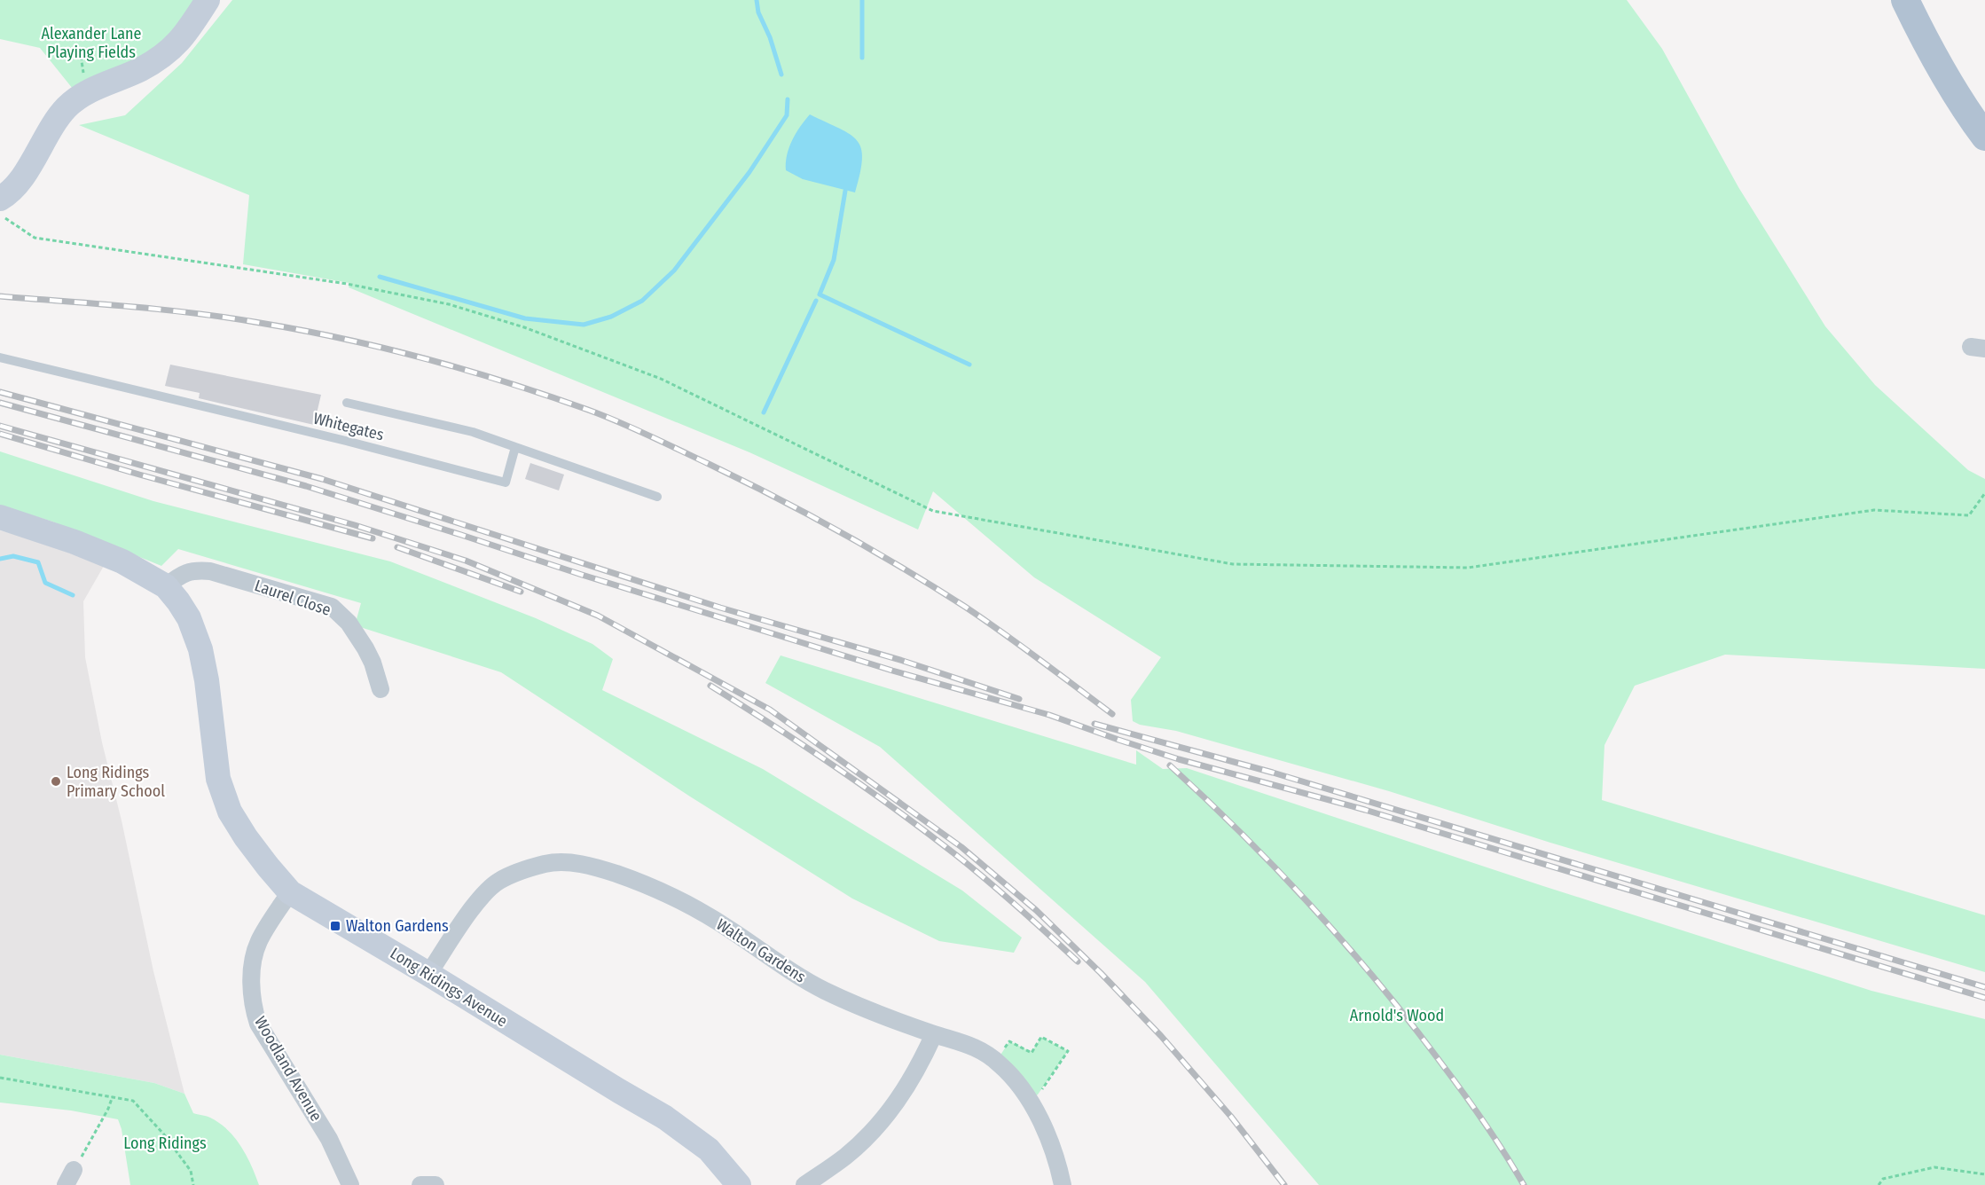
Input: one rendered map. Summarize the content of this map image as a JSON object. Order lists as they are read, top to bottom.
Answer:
{
  "streets": {
    "street": [
      "Laurel Close",
      "Walton Gardens",
      "Long Ridings Avenue",
      "Woodland Avenue"
    ],
    "lane": ["Whitegates"]
  },
  "crossings": [
    ["Laurel Close", "Long Ridings Avenue"],
    ["Walton Gardens", "Long Ridings Avenue"],
    ["Long Ridings Avenue", "Woodland Avenue"]
  ],
  "parks": ["Alexander Lane Playing Fields", "Arnold's Wood", "Long Ridings"],
  "places": {
    "other": ["Long Ridings Primary School"],
    "transit": ["Walton Gardens"]
  }
}
